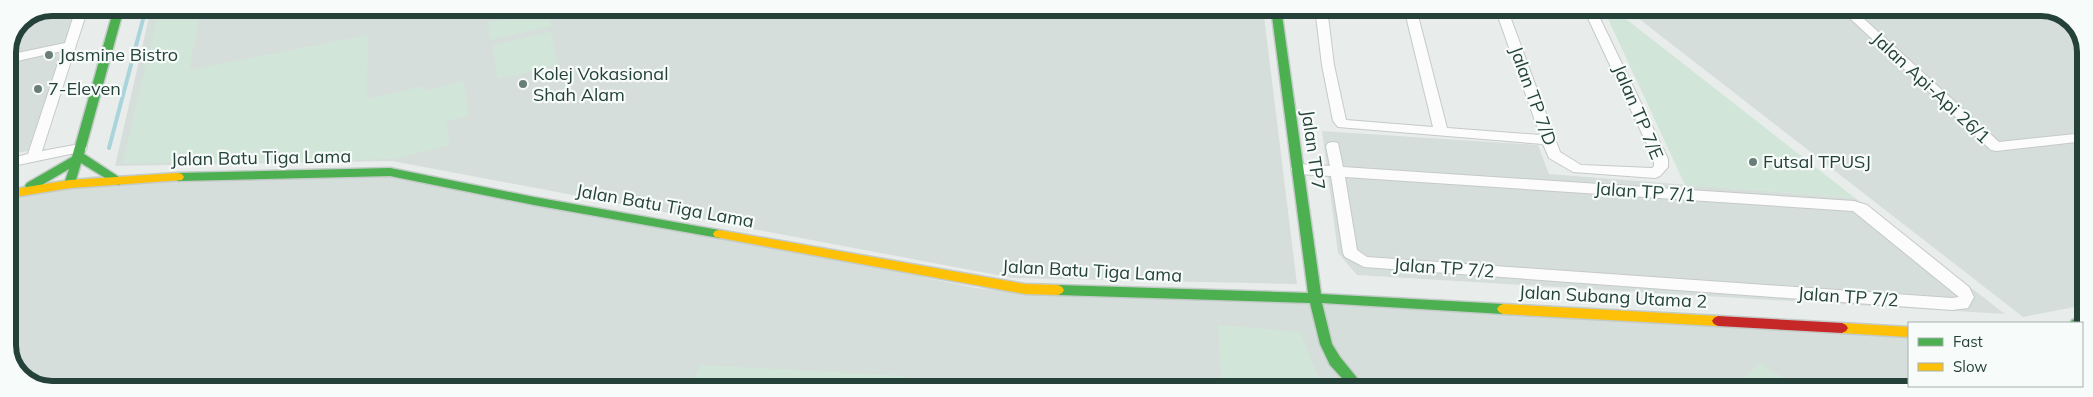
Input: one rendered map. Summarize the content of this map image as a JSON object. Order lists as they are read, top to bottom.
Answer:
{
  "streets": {
    "main road": ["Jalan TP7", "Jalan Batu Tiga Lama", "Jalan Subang Utama 2"],
    "street": [
      "Jalan Api-Api 26/1",
      "Jalan TP 7/D",
      "Jalan TP 7/E",
      "Jalan TP 7/1",
      "Jalan TP 7/2"
    ]
  },
  "crossings": [
    ["Jalan TP 7/D", "Jalan TP 7/E"],
    ["Jalan TP7", "Jalan Batu Tiga Lama"],
    ["Jalan TP7", "Jalan TP 7/1"],
    ["Jalan TP7", "Jalan Subang Utama 2"],
    ["Jalan Batu Tiga Lama", "Jalan Subang Utama 2"],
    ["Jalan TP 7/1", "Jalan TP 7/2"]
  ],
  "places": [
    "Jasmine Bistro",
    "Kolej Vokasional Shah Alam",
    "7-Eleven",
    "Futsal TPUSJ"
  ],
  "legend": ["Fast", "Slow"]
}
